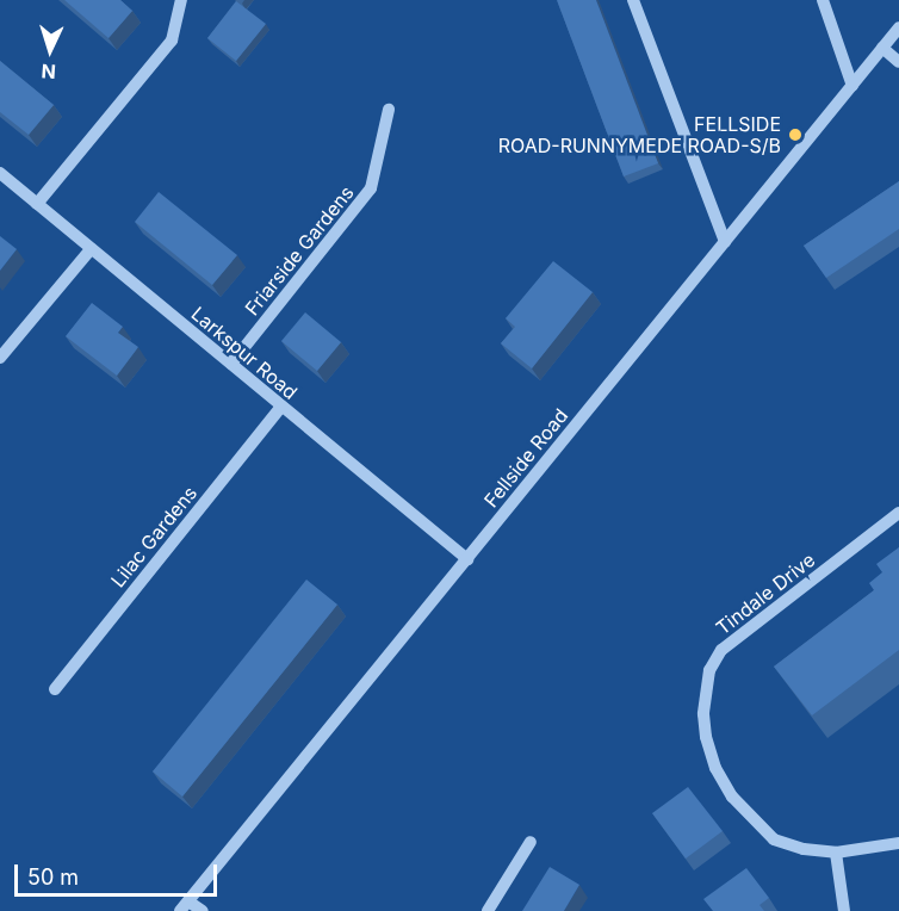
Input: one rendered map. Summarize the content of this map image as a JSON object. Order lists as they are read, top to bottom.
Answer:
{
  "streets": {
    "street": [
      "Friarside Gardens",
      "Larkspur Road",
      "Fellside Road",
      "Lilac Gardens",
      "Tindale Drive"
    ]
  },
  "crossings": [
    ["Friarside Gardens", "Larkspur Road"],
    ["Larkspur Road", "Fellside Road"],
    ["Larkspur Road", "Lilac Gardens"]
  ],
  "places": ["FELLSIDE ROAD-RUNNYMEDE ROAD-S/B"],
  "scale_bar": "50 m",
  "north": "bottom"
}
